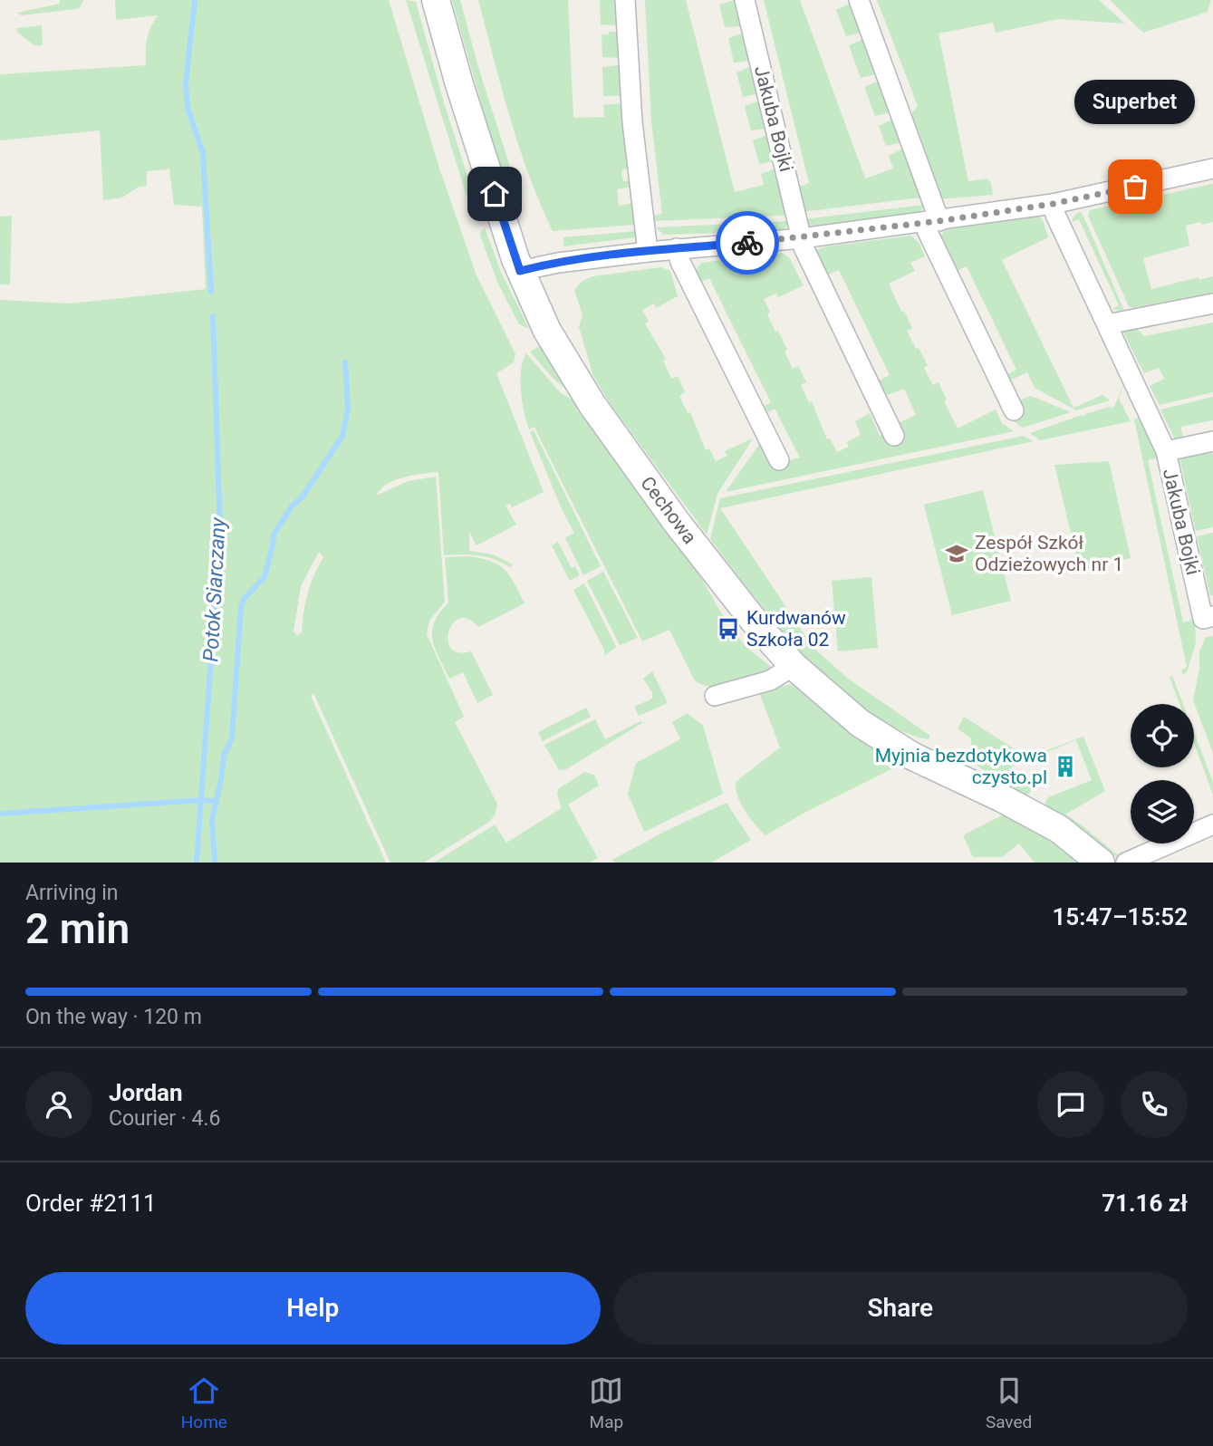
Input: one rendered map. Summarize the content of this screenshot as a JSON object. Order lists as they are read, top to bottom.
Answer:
{
  "streets": {
    "street": ["Jakuba Bojki", "Cechowa"]
  },
  "water": ["Potok Siarczany"],
  "places": {
    "other": ["Superbet"],
    "school or university": ["Zespół Szkół Odzieżowych nr 1"],
    "bus stop": ["Kurdwanów Szkoła 02"],
    "building": ["Myjnia bezdotykowa czysto.pl"]
  },
  "page": {
    "bubble": "Superbet",
    "heading": ["2 min", "Arriving in", "15:47–15:52"],
    "panel": [
      "Jordan",
      "Courier · 4.6",
      "Order #2111",
      "71.16 zł"
    ],
    "bar": "On the way · 120 m",
    "buttons": ["Help", "Share"],
    "tabs": ["Home", "Map", "Saved"]
  }
}
